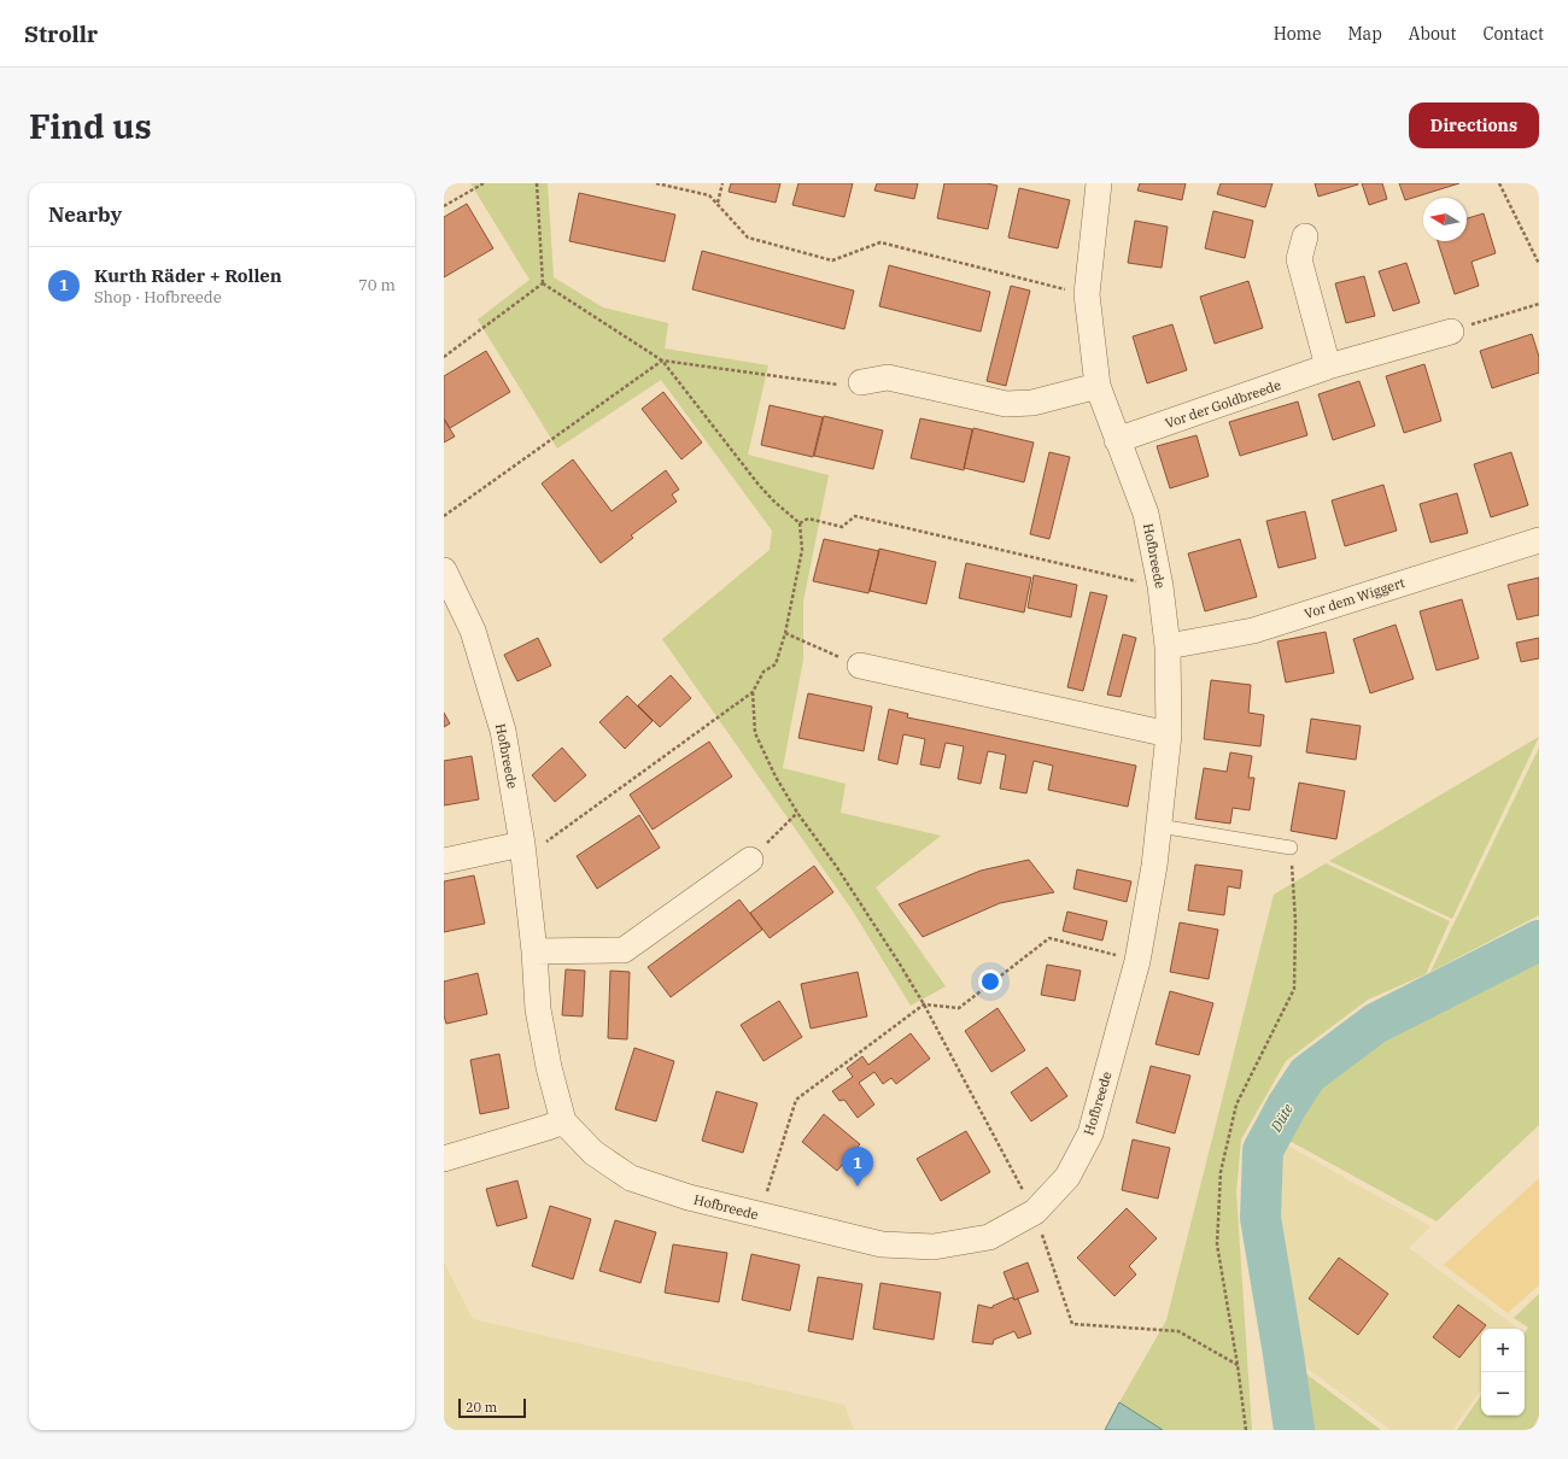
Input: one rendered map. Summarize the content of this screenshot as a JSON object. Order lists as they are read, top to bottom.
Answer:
{
  "streets": {
    "street": ["Vor der Goldbreede", "Hofbreede", "Vor dem Wiggert"]
  },
  "crossings": [
    ["Vor der Goldbreede", "Hofbreede"],
    ["Hofbreede", "Vor dem Wiggert"]
  ],
  "water": ["Düte"],
  "scale_bar": "20 m",
  "north": "left",
  "page": {
    "header": "Strollr",
    "nav": [
      "Home",
      "Map",
      "About",
      "Contact"
    ],
    "buttons": "Directions",
    "title": "Find us",
    "heading": "Nearby",
    "list": [
      {
        "mark": "1",
        "name": "Kurth Räder + Rollen",
        "note": "Shop · Hofbreede",
        "value": "70 m"
      }
    ],
    "pins": "1",
    "map_buttons": ["+", "−"],
    "scale": "20 m"
  }
}
